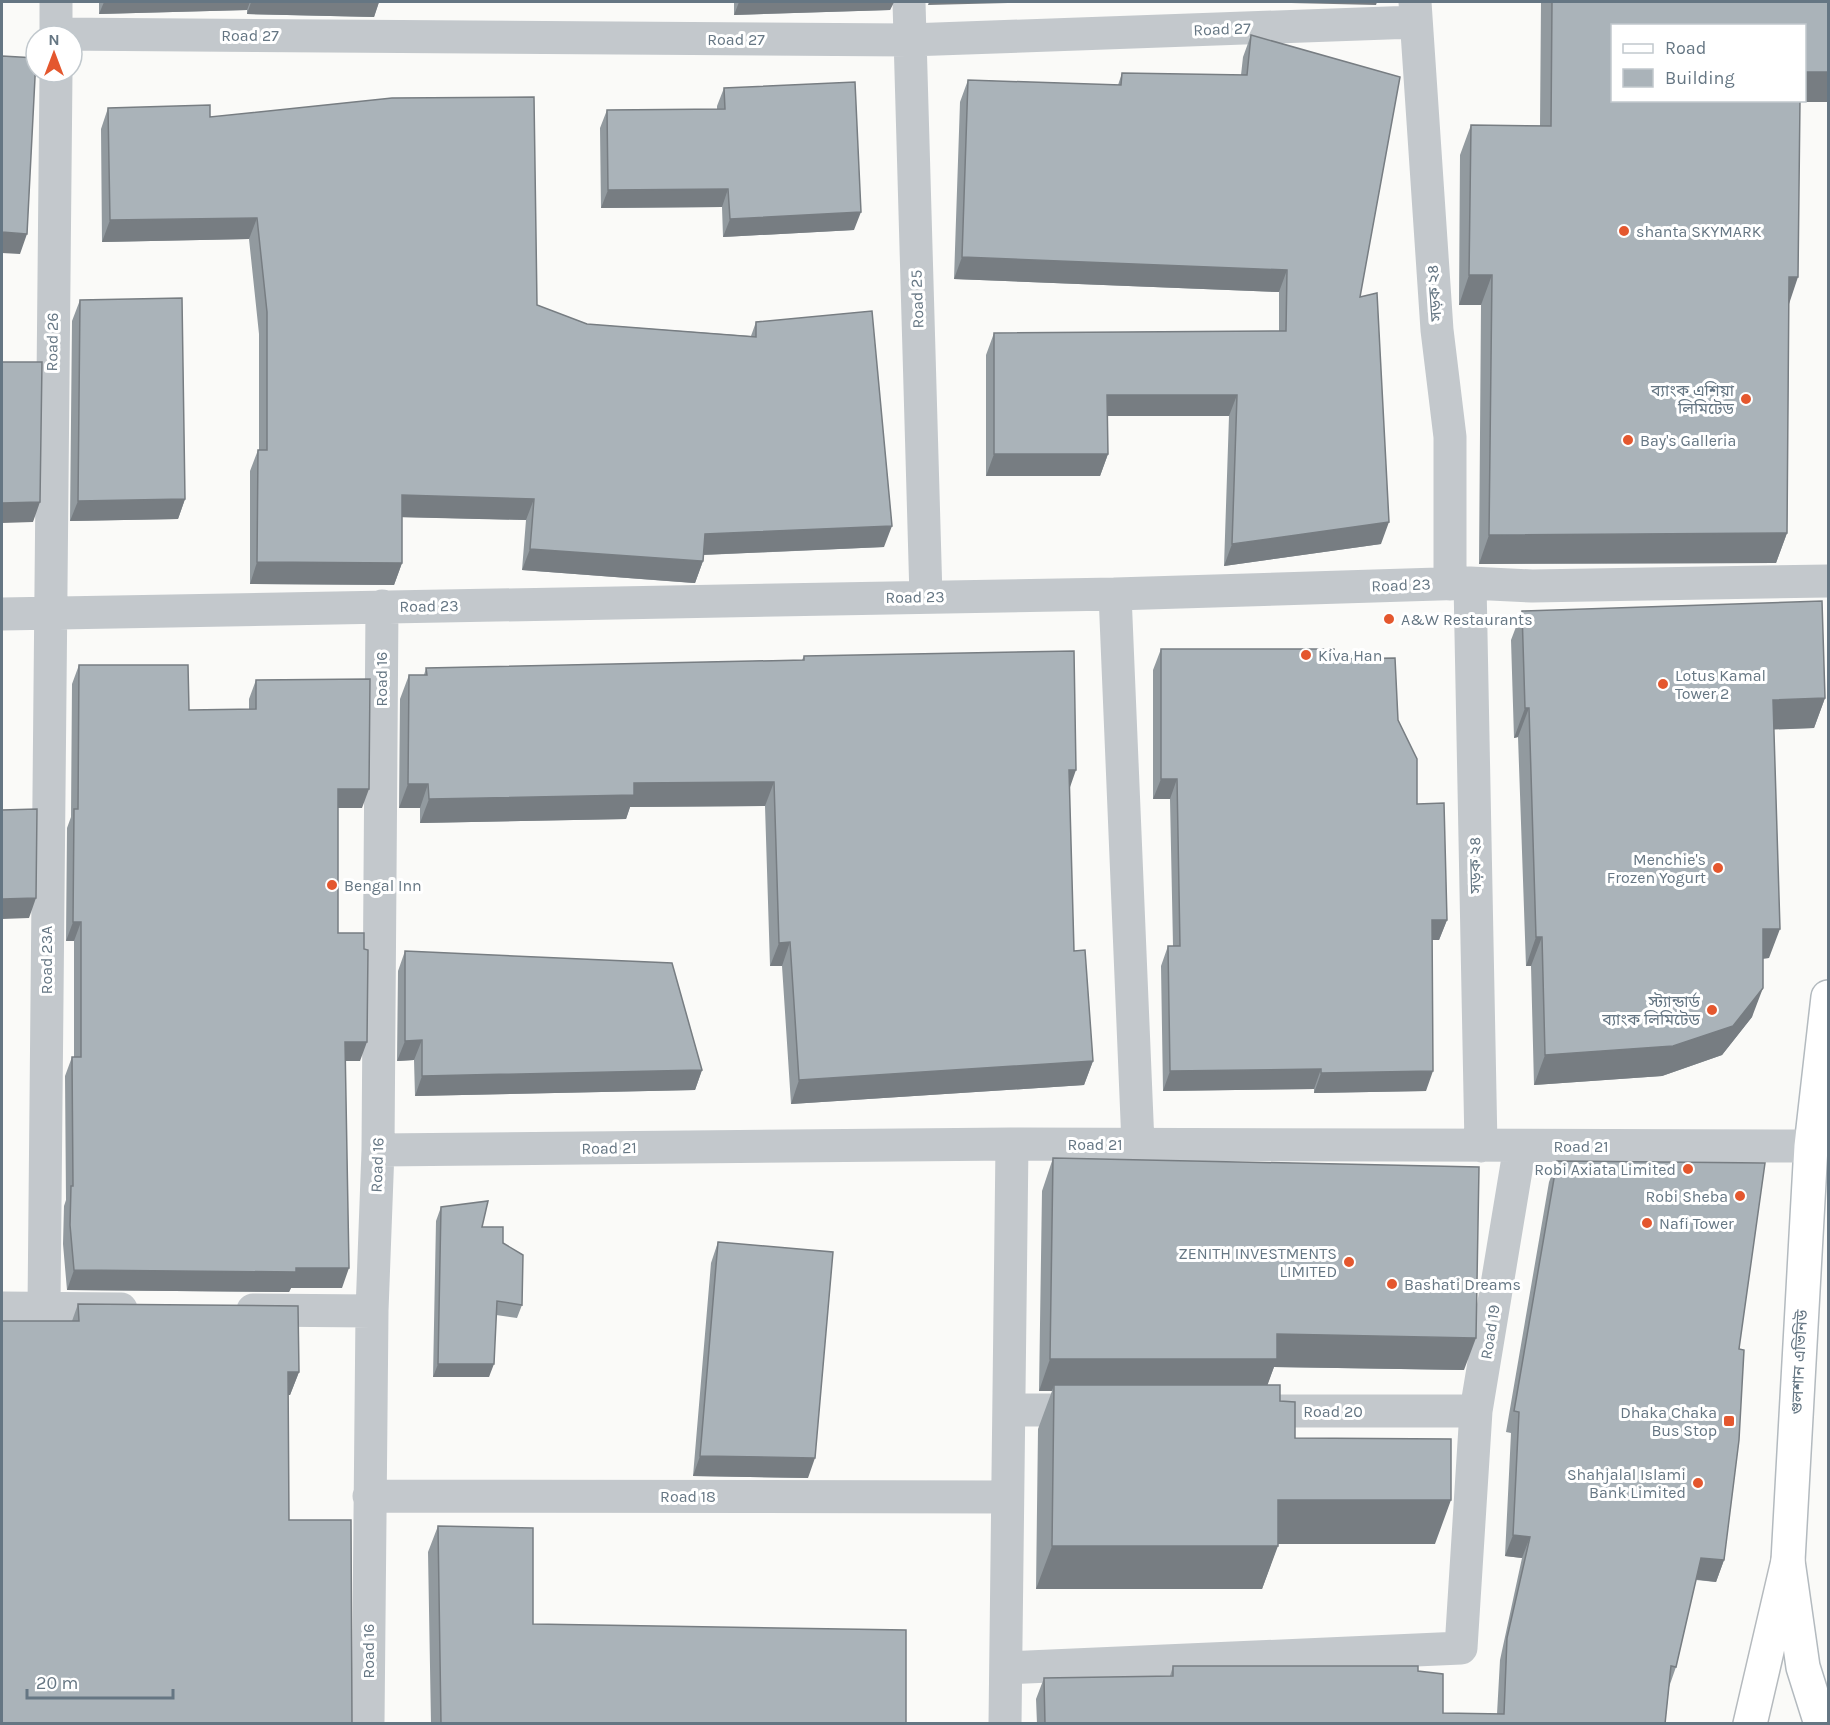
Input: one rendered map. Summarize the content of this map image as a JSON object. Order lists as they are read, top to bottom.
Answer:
{
  "streets": {
    "main road": ["গুলশান এভিনিউ"],
    "street": [
      "Road 27",
      "সড়ক ২৪",
      "Road 25",
      "Road 26",
      "Road 23",
      "Road 16",
      "Road 23A",
      "Road 21",
      "Road 19",
      "Road 20",
      "Road 18"
    ]
  },
  "crossings": [
    ["Road 27", "সড়ক ২৪"],
    ["Road 27", "Road 25"],
    ["সড়ক ২৪", "Road 23"],
    ["সড়ক ২৪", "Road 21"],
    ["Road 25", "Road 23"],
    ["Road 26", "Road 23"],
    ["Road 26", "Road 23A"],
    ["Road 23", "Road 16"],
    ["Road 23", "Road 23A"],
    ["Road 16", "Road 21"],
    ["Road 16", "Road 18"],
    ["Road 21", "Road 19"],
    ["Road 21", "গুলশান এভিনিউ"],
    ["Road 19", "Road 20"]
  ],
  "places": {
    "other": [
      "shanta SKYMARK",
      "ব্যাংক এশিয়া লিমিটেড",
      "Bay's Galleria",
      "A&W Restaurants",
      "Kiva Han",
      "Lotus Kamal Tower 2",
      "Menchie's Frozen Yogurt",
      "Bengal Inn",
      "স্ট্যান্ডার্ড ব্যাংক লিমিটেড",
      "Robi Axiata Limited",
      "Robi Sheba",
      "Nafi Tower",
      "ZENITH INVESTMENTS LIMITED",
      "Bashati Dreams",
      "Shahjalal Islami Bank Limited"
    ],
    "transit": ["Dhaka Chaka Bus Stop"]
  },
  "legend": ["Road", "Building"],
  "scale_bar": "20 m",
  "north": "top"
}
